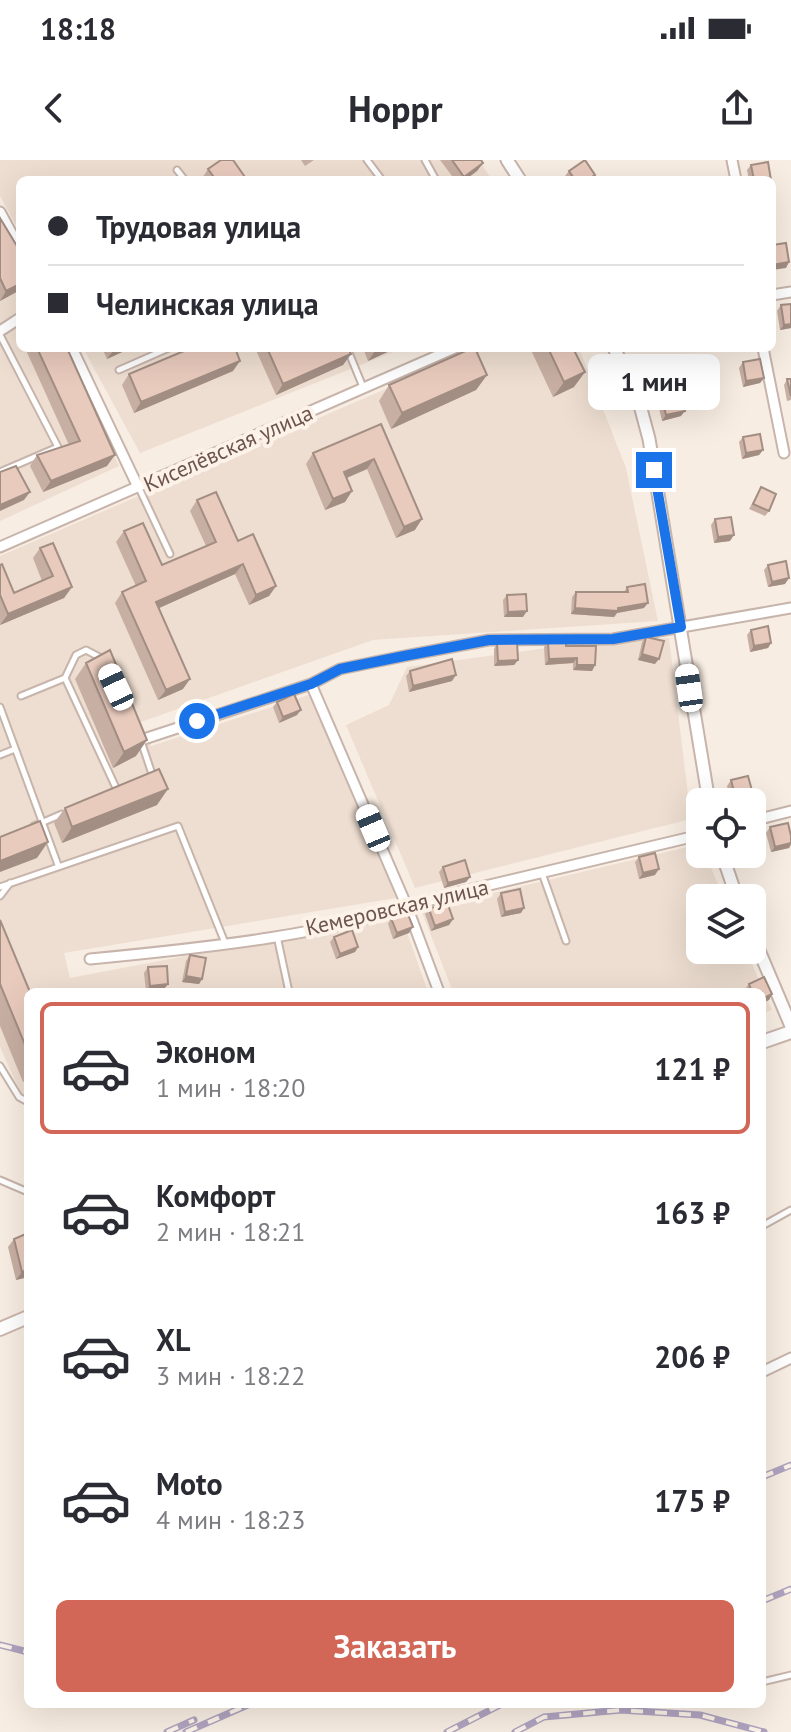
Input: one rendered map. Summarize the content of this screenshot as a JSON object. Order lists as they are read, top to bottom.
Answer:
{
  "streets": {
    "street": ["Киселёвская улица", "Кемеровская улица"]
  },
  "page": {
    "status": "18:18",
    "header": "Hoppr",
    "banner": ["Трудовая улица", "Челинская улица"],
    "bubble": "1 мин",
    "list": [
      {
        "name": "Эконом",
        "note": "1 мин · 18:20",
        "value": "121 ₽"
      },
      {
        "name": "Комфорт",
        "note": "2 мин · 18:21",
        "value": "163 ₽"
      },
      {
        "name": "XL",
        "note": "3 мин · 18:22",
        "value": "206 ₽"
      },
      {
        "name": "Moto",
        "note": "4 мин · 18:23",
        "value": "175 ₽"
      }
    ],
    "buttons": "Заказать"
  }
}
